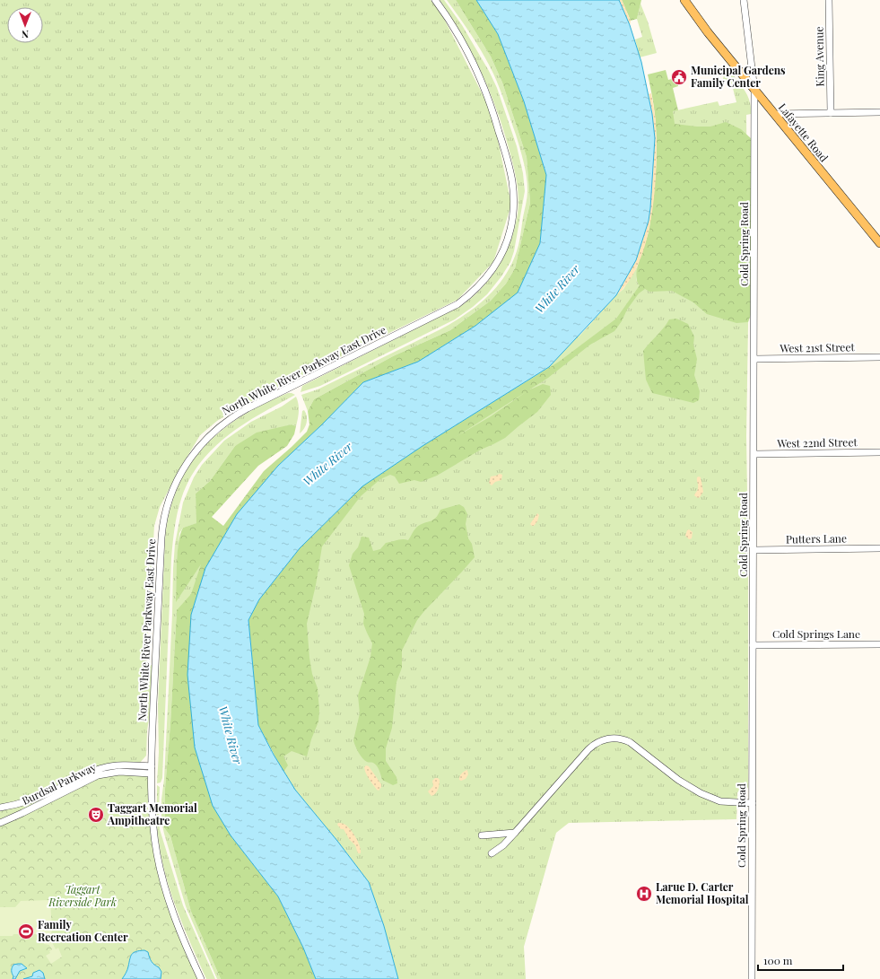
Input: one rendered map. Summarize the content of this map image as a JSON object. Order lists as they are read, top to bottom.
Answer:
{
  "streets": {
    "main road": ["Lafayette Road"],
    "street": [
      "King Avenue",
      "Cold Spring Road",
      "West 21st Street",
      "North White River Parkway East Drive",
      "West 22nd Street",
      "Putters Lane",
      "Cold Springs Lane",
      "Burdsal Parkway"
    ]
  },
  "crossings": [
    ["Lafayette Road", "Cold Spring Road"],
    ["Cold Spring Road", "West 21st Street"],
    ["Cold Spring Road", "West 22nd Street"],
    ["Cold Spring Road", "Putters Lane"],
    ["Cold Spring Road", "Cold Springs Lane"],
    ["North White River Parkway East Drive", "Burdsal Parkway"]
  ],
  "water": ["White River"],
  "parks": ["Taggart Riverside Park"],
  "places": {
    "public building": ["Municipal Gardens Family Center"],
    "theatre": ["Taggart Memorial Ampitheatre"],
    "hospital": ["Larue D. Carter Memorial Hospital"],
    "sports": ["Family Recreation Center"]
  },
  "scale_bar": "100 m",
  "north": "bottom"
}
